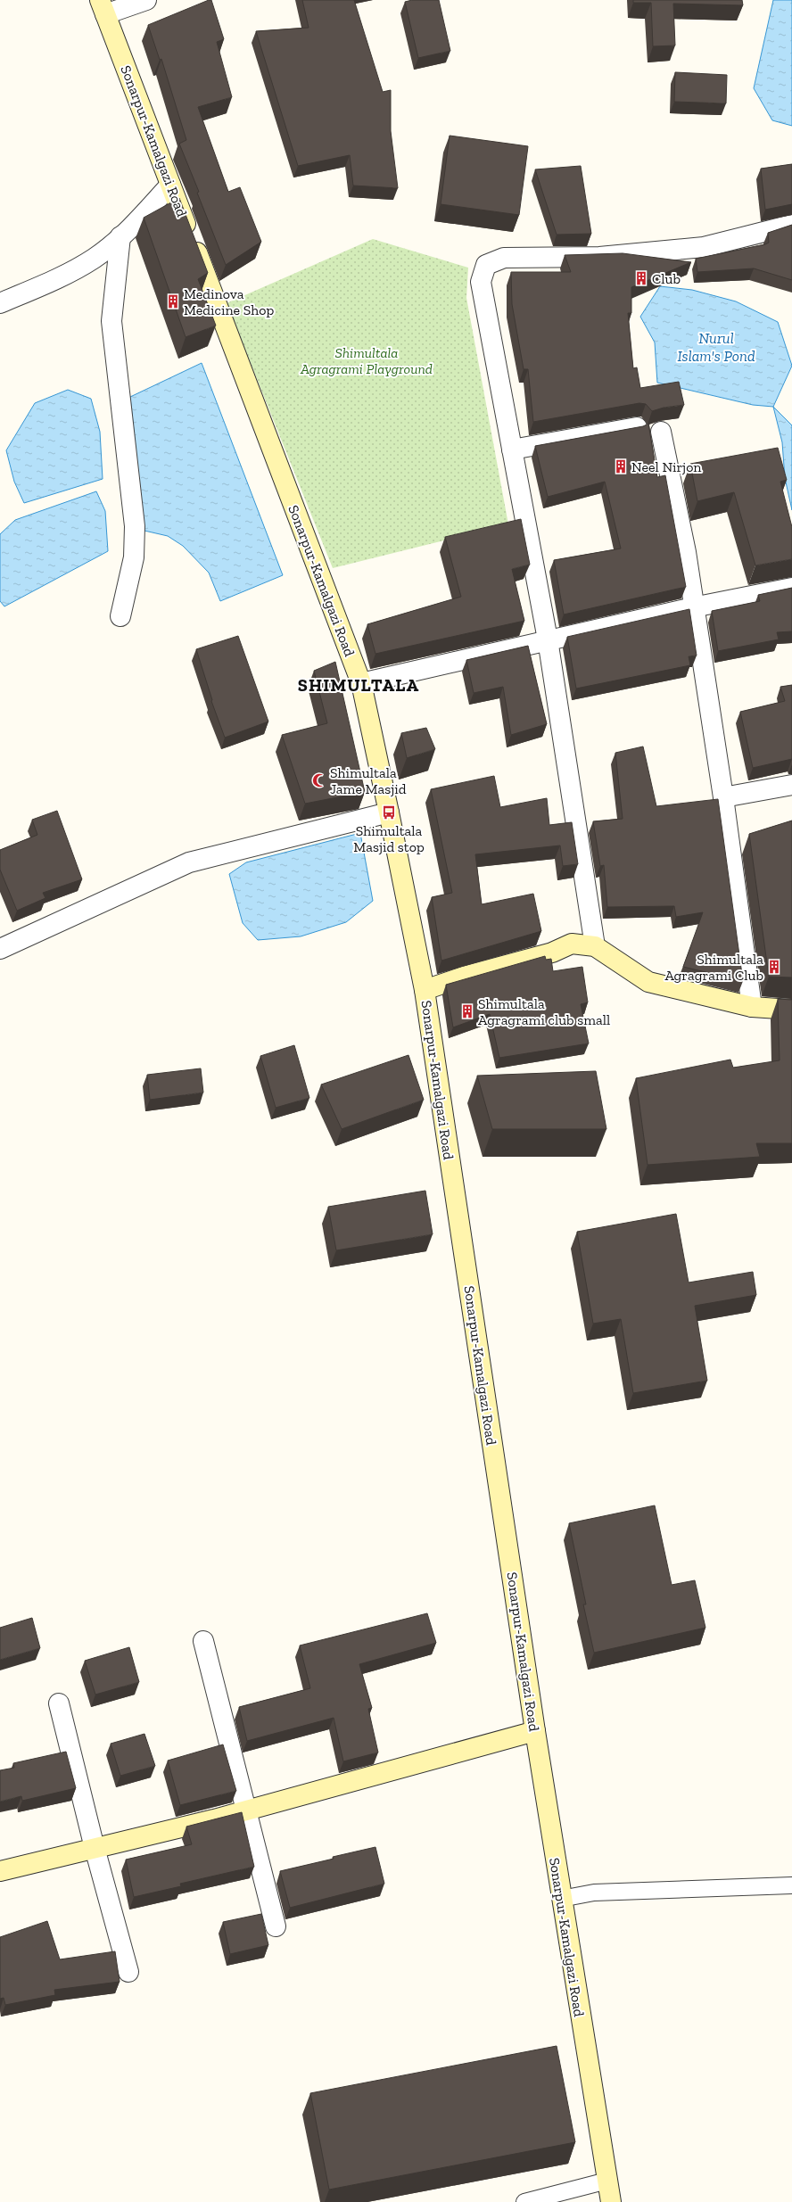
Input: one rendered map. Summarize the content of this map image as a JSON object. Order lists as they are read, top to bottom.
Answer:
{
  "streets": {
    "main road": ["Sonarpur-Kamalgazi Road"]
  },
  "districts": ["SHIMULTALA"],
  "water": ["Nurul Islam's Pond"],
  "parks": ["Shimultala Agragrami Playground"],
  "places": {
    "building": [
      "Club",
      "Medinova Medicine Shop",
      "Neel Nirjon",
      "Shimultala Agragrami Club",
      "Shimultala Agragrami club small"
    ],
    "mosque": ["Shimultala Jame Masjid"],
    "bus stop": ["Shimultala Masjid stop"]
  }
}
